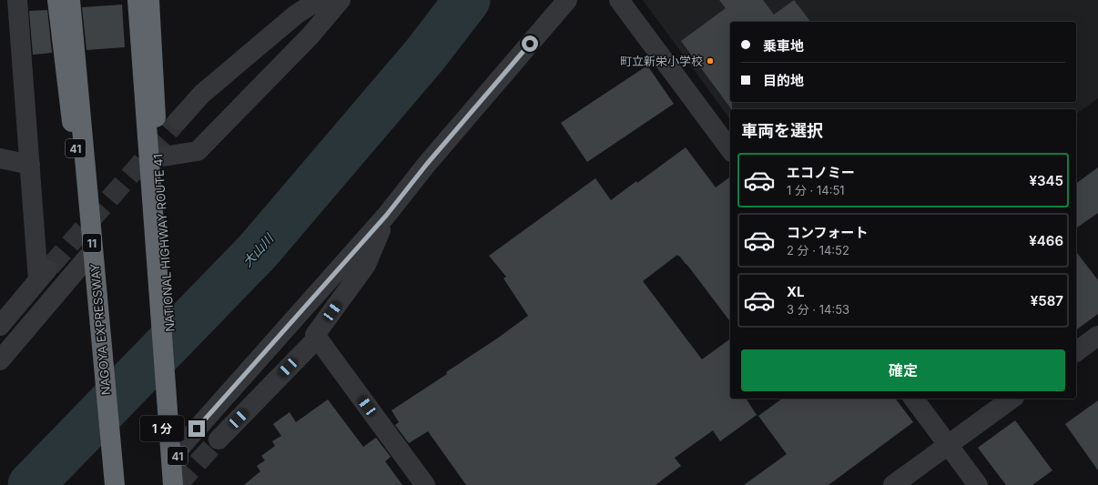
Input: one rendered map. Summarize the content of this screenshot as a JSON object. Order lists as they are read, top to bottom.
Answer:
{
  "streets": {
    "highway": [
      "41",
      "11",
      "NATIONAL HIGHWAY ROUTE 41",
      "NAGOYA EXPRESSWAY"
    ]
  },
  "water": ["大山川"],
  "places": ["町立新栄小学校"],
  "page": {
    "banner": ["乗車地", "目的地"],
    "heading": "車両を選択",
    "list": [
      {
        "name": "エコノミー",
        "note": "1 分 · 14:51",
        "value": "¥345"
      },
      {
        "name": "コンフォート",
        "note": "2 分 · 14:52",
        "value": "¥466"
      },
      {
        "name": "XL",
        "note": "3 分 · 14:53",
        "value": "¥587"
      }
    ],
    "buttons": "確定",
    "bubble": "1 分"
  }
}
